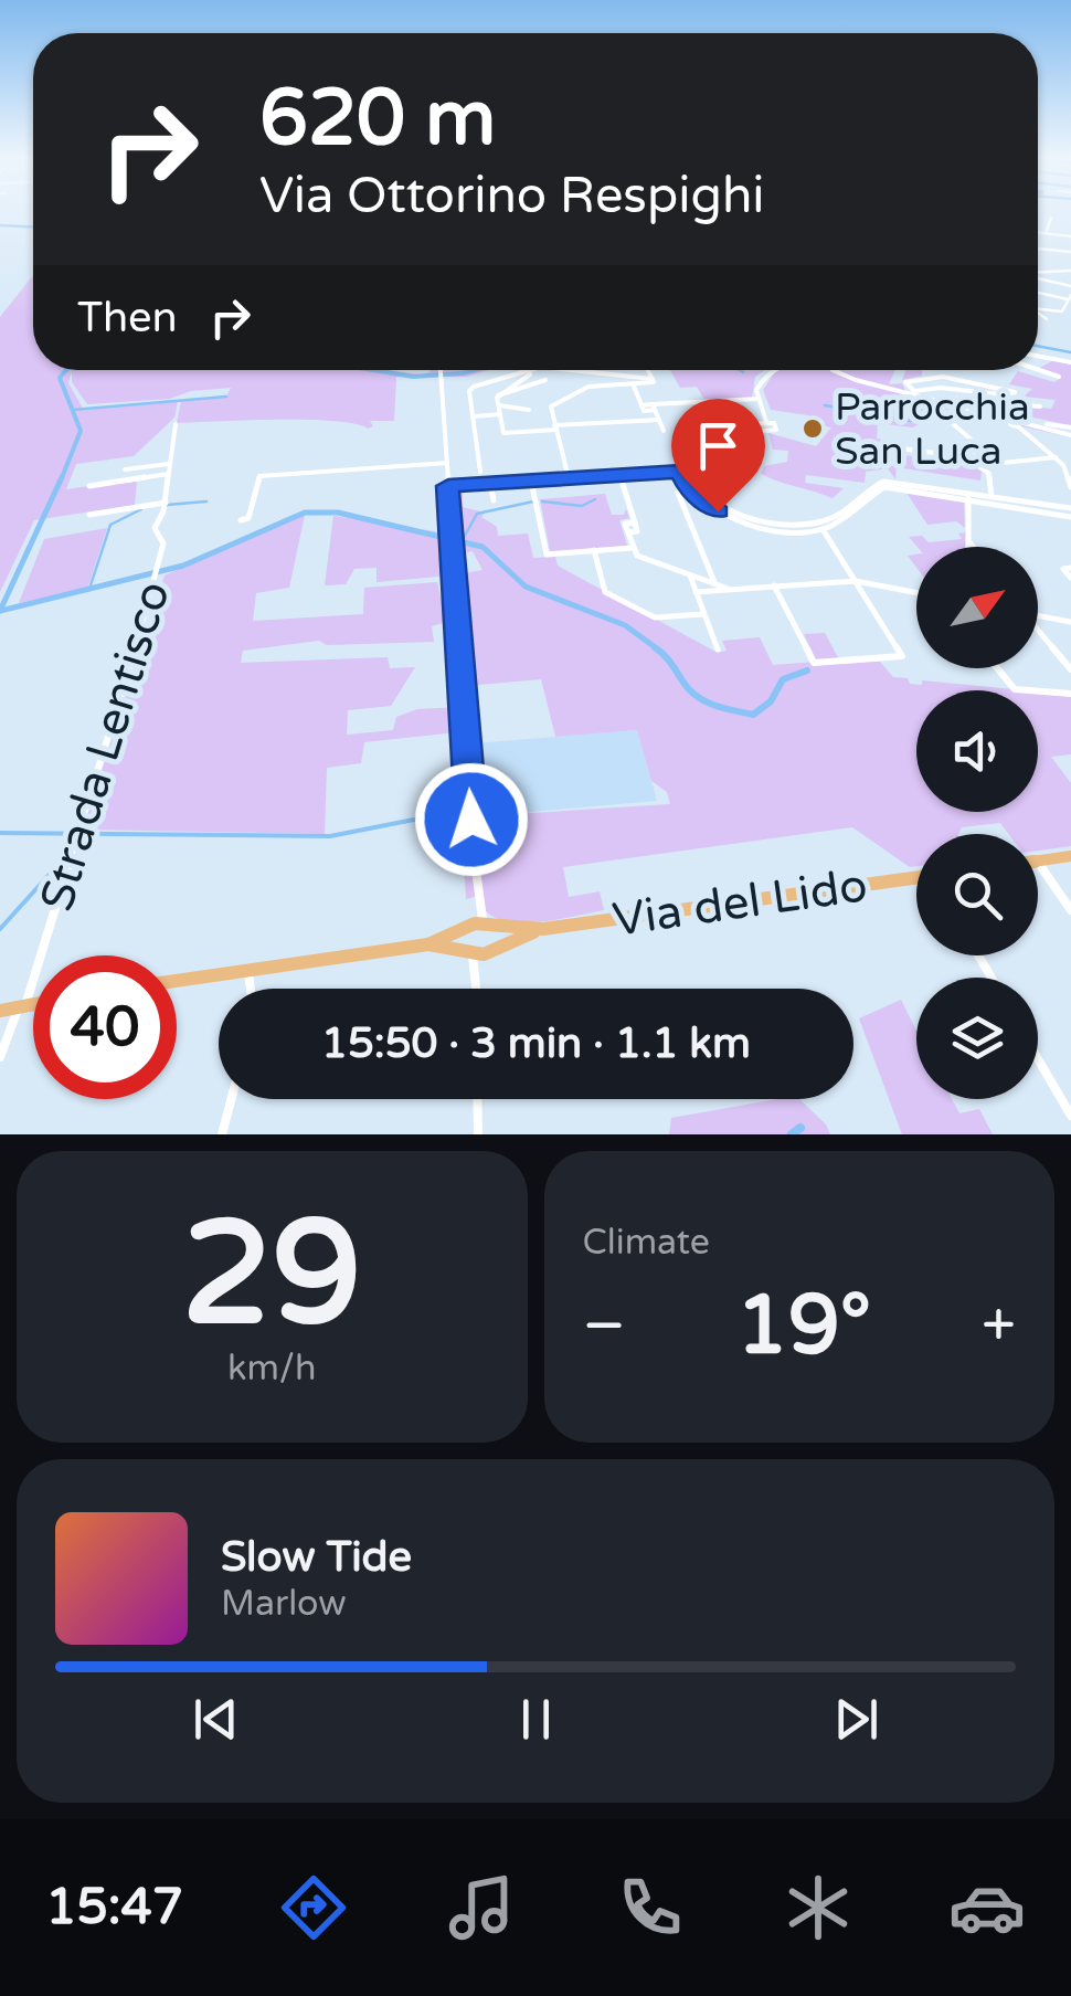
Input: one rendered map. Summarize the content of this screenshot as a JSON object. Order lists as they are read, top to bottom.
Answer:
{
  "streets": {
    "main road": ["Via del Lido"],
    "street": ["Strada Lentisco"]
  },
  "places": ["Parrocchia San Luca"],
  "north": "top right",
  "page": {
    "turn": ["620 m", "Via Ottorino Respighi"],
    "then": "Then",
    "limit": "40",
    "trip": "15:50 · 3 min · 1.1 km",
    "tile": [
      ["29", "km/h"],
      "Climate"
    ],
    "heat": ["−", "19°", "+"],
    "song": ["Slow Tide", "Marlow"],
    "tabs": "15:47"
  }
}
